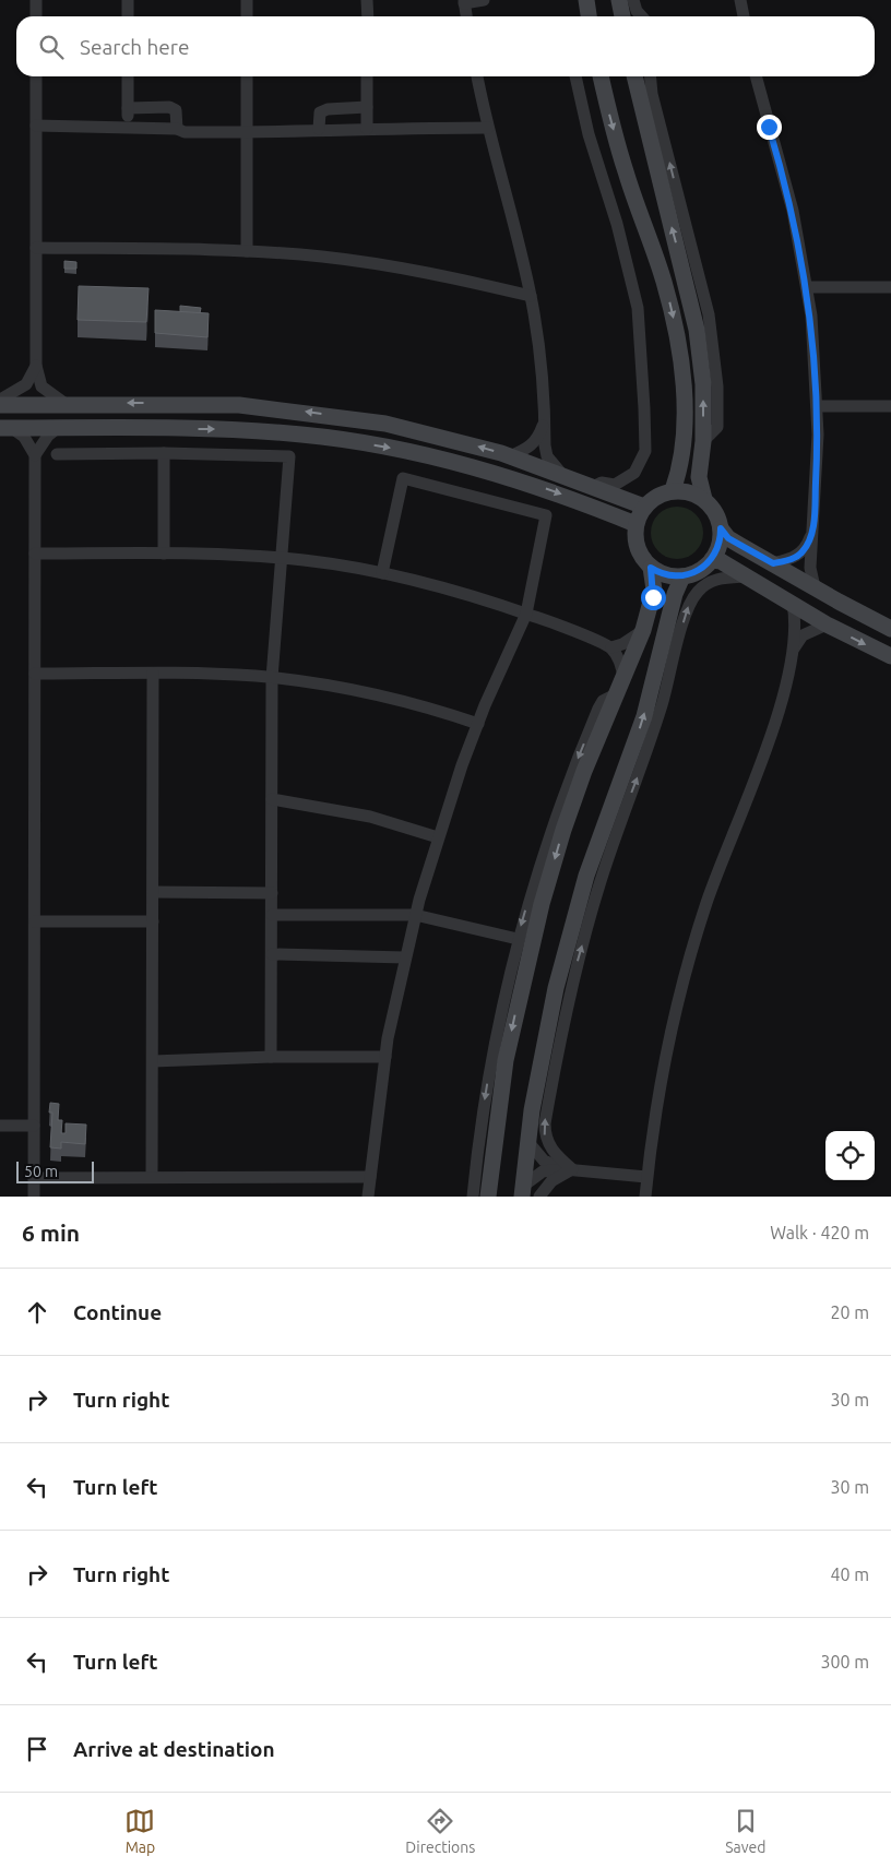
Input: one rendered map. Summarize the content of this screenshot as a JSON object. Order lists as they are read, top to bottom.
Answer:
{
  "scale_bar": "50 m",
  "page": {
    "search": "Search here",
    "scale": "50 m",
    "heading": ["6 min", "Walk · 420 m"],
    "list": [
      ["Continue", "20 m"],
      ["Turn right", "30 m"],
      ["Turn left", "30 m"],
      ["Turn right", "40 m"],
      ["Turn left", "300 m"],
      "Arrive at destination"
    ],
    "nav": ["Map", "Directions", "Saved"]
  }
}
